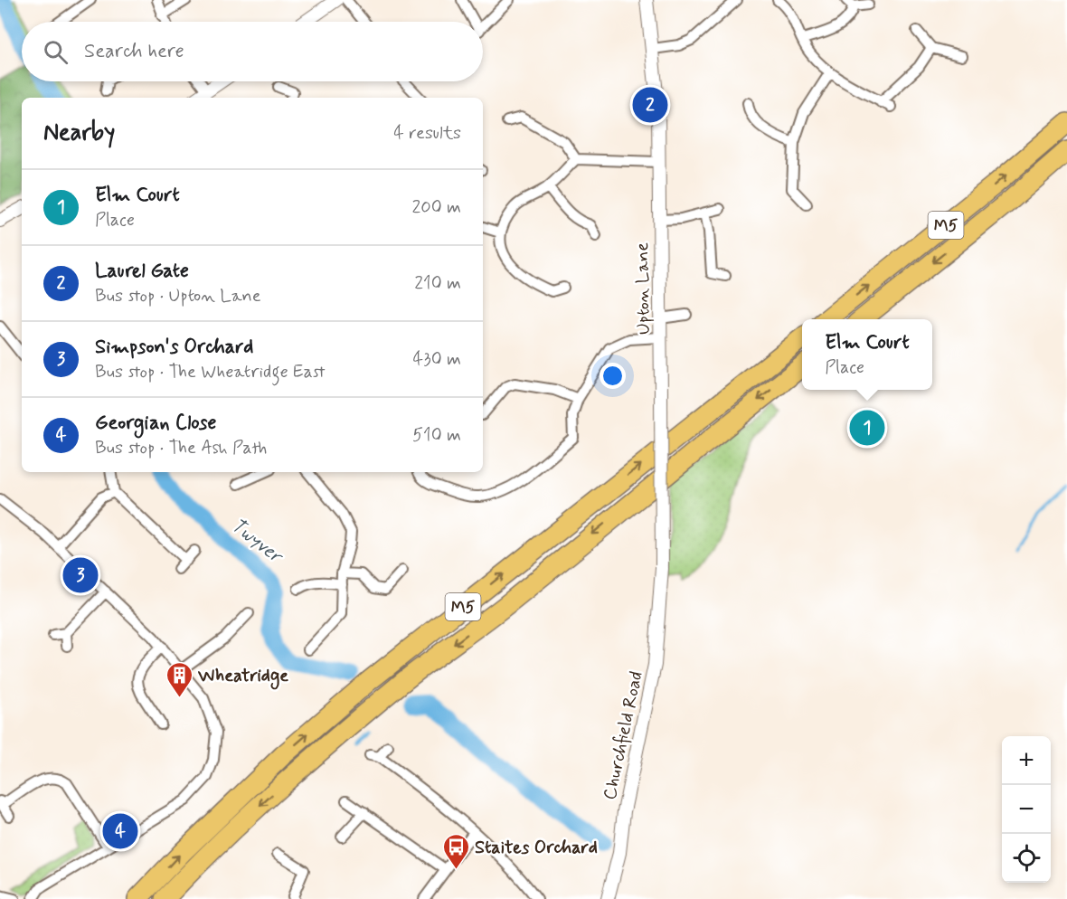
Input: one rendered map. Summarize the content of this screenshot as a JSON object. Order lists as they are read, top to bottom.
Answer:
{
  "streets": {
    "highway": ["M5"],
    "street": ["Upton Lane", "Churchfield Road"]
  },
  "crossings": [
    ["Upton Lane", "Churchfield Road"]
  ],
  "water": ["Twyver"],
  "places": {
    "building": ["Wheatridge"],
    "bus stop": ["Staites Orchard"]
  },
  "page": {
    "search": "Search here",
    "pins": [
      "2",
      "1",
      "3",
      "4"
    ],
    "heading": ["Nearby", "4 results"],
    "list": [
      {
        "mark": "1",
        "name": "Elm Court",
        "note": "Place",
        "value": "200 m"
      },
      {
        "mark": "2",
        "name": "Laurel Gate",
        "note": "Bus stop · Upton Lane",
        "value": "210 m"
      },
      {
        "mark": "3",
        "name": "Simpson's Orchard",
        "note": "Bus stop · The Wheatridge East",
        "value": "430 m"
      },
      {
        "mark": "4",
        "name": "Georgian Close",
        "note": "Bus stop · The Ash Path",
        "value": "510 m"
      }
    ],
    "popup": ["Elm Court", "Place"],
    "map_buttons": ["+", "−"]
  }
}
